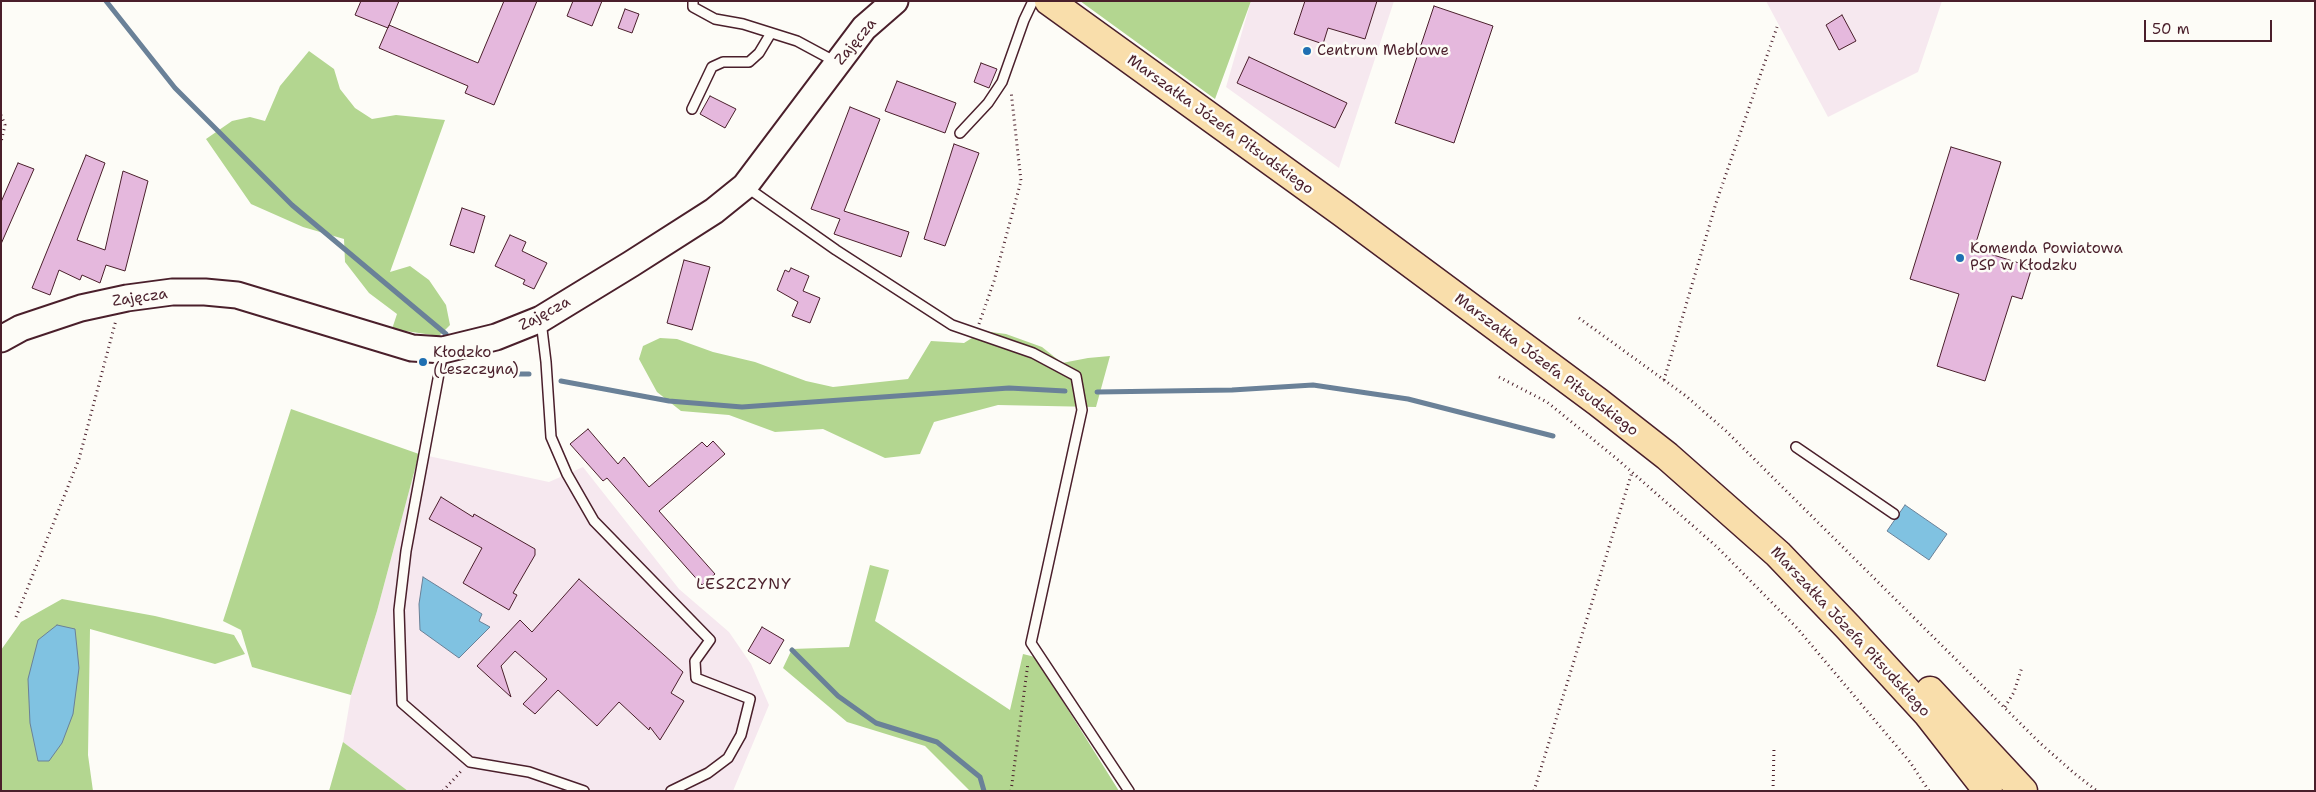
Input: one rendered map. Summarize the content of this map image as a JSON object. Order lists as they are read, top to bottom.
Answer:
{
  "streets": {
    "highway": ["Marszałka Józefa Piłsudskiego"],
    "street": ["Zajęcza"]
  },
  "districts": ["LESZCZYNY"],
  "places": ["Centrum Meblowe", "Komenda Powiatowa PSP w Kłodzku", "Kłodzko (Leszczyna)"],
  "scale_bar": "50 m"
}
